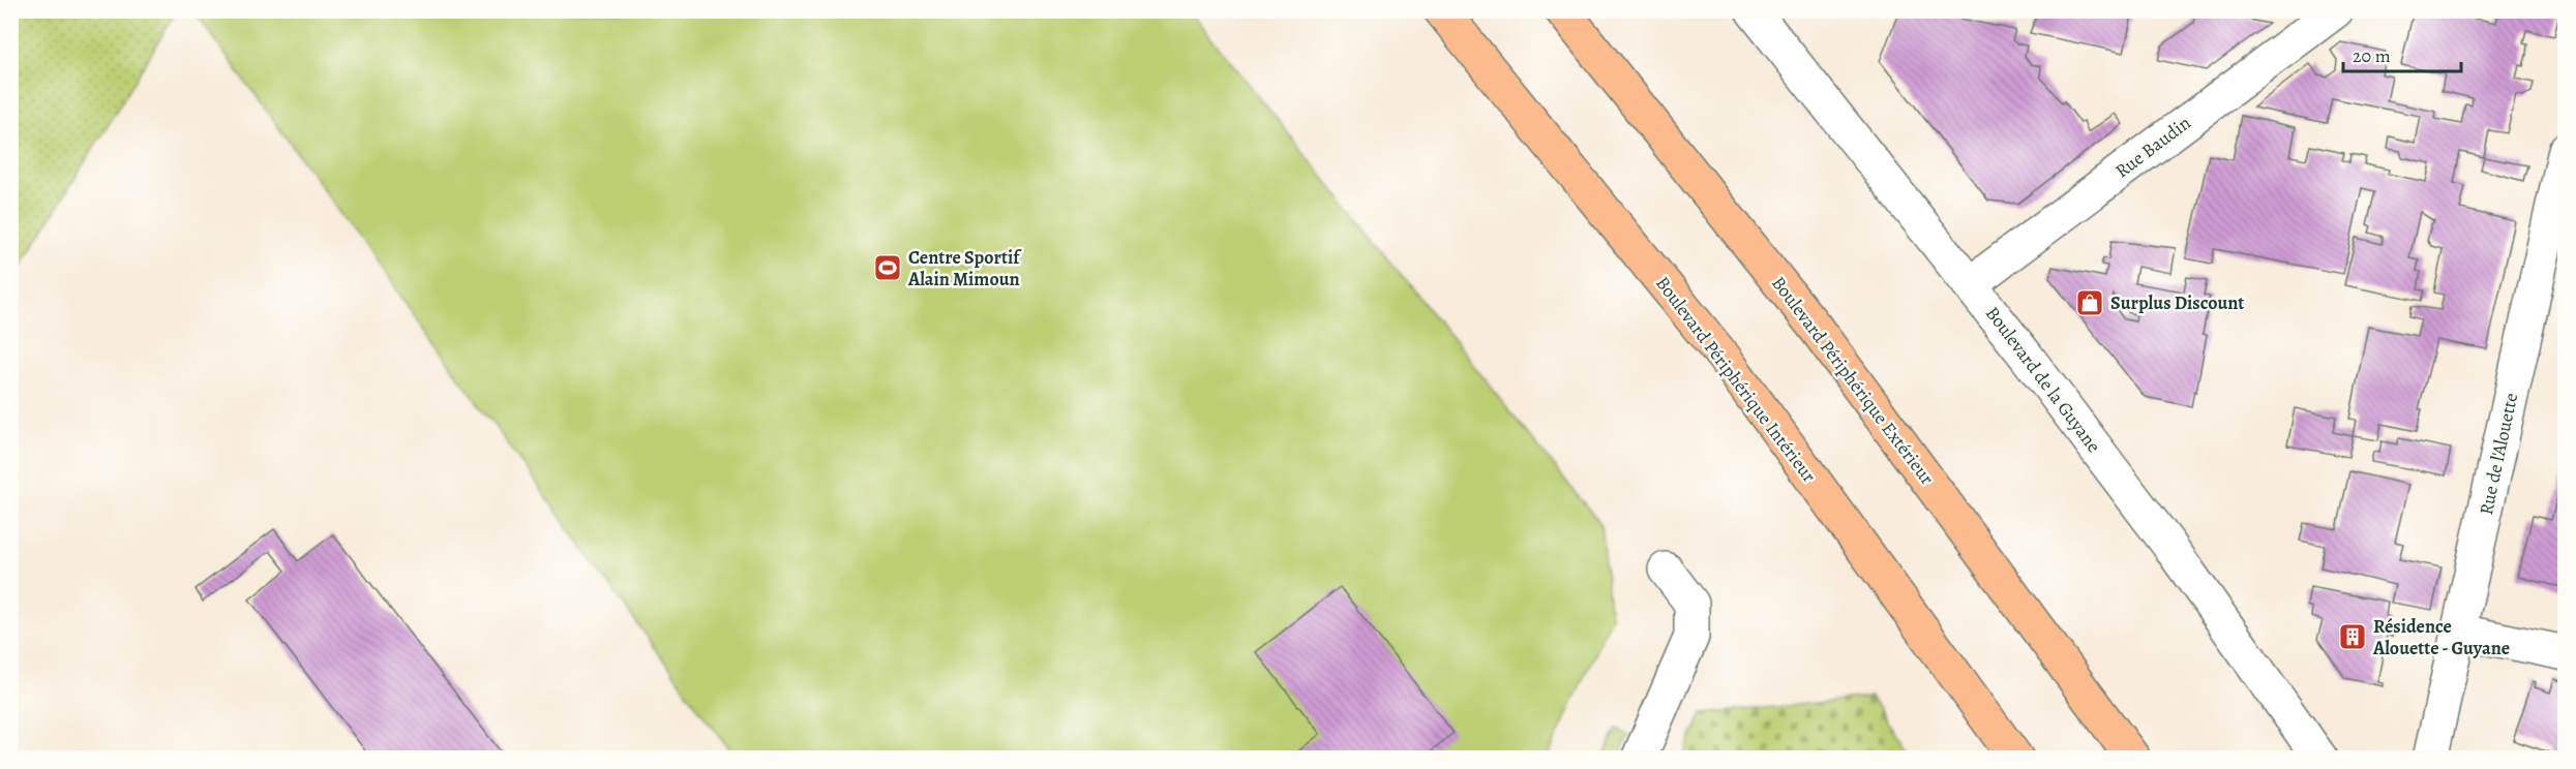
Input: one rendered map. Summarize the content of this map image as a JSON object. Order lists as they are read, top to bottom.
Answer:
{
  "streets": {
    "highway": ["Boulevard Périphérique Intérieur", "Boulevard Périphérique Extérieur"],
    "street": ["Rue Baudin", "Boulevard de la Guyane", "Rue de l'Alouette"]
  },
  "crossings": [
    ["Rue Baudin", "Boulevard de la Guyane"]
  ],
  "places": {
    "sports": ["Centre Sportif Alain Mimoun"],
    "shop": ["Surplus Discount"],
    "building": ["Résidence Alouette - Guyane"]
  },
  "scale_bar": "20 m"
}
